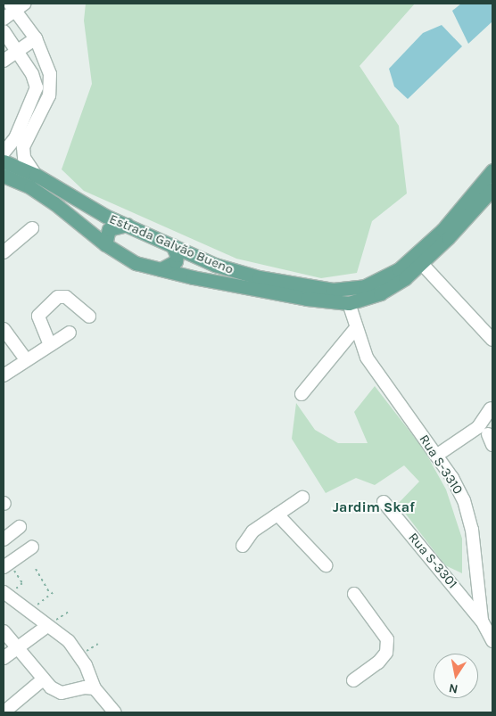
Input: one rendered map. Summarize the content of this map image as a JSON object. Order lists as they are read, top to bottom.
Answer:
{
  "streets": {
    "main road": ["Estrada Galvão Bueno"],
    "street": ["Rua S-3310", "Rua S-3301"]
  },
  "crossings": [
    ["Estrada Galvão Bueno", "Rua S-3310"],
    ["Rua S-3310", "Rua S-3301"]
  ],
  "districts": ["Jardim Skaf"],
  "north": "bottom"
}
